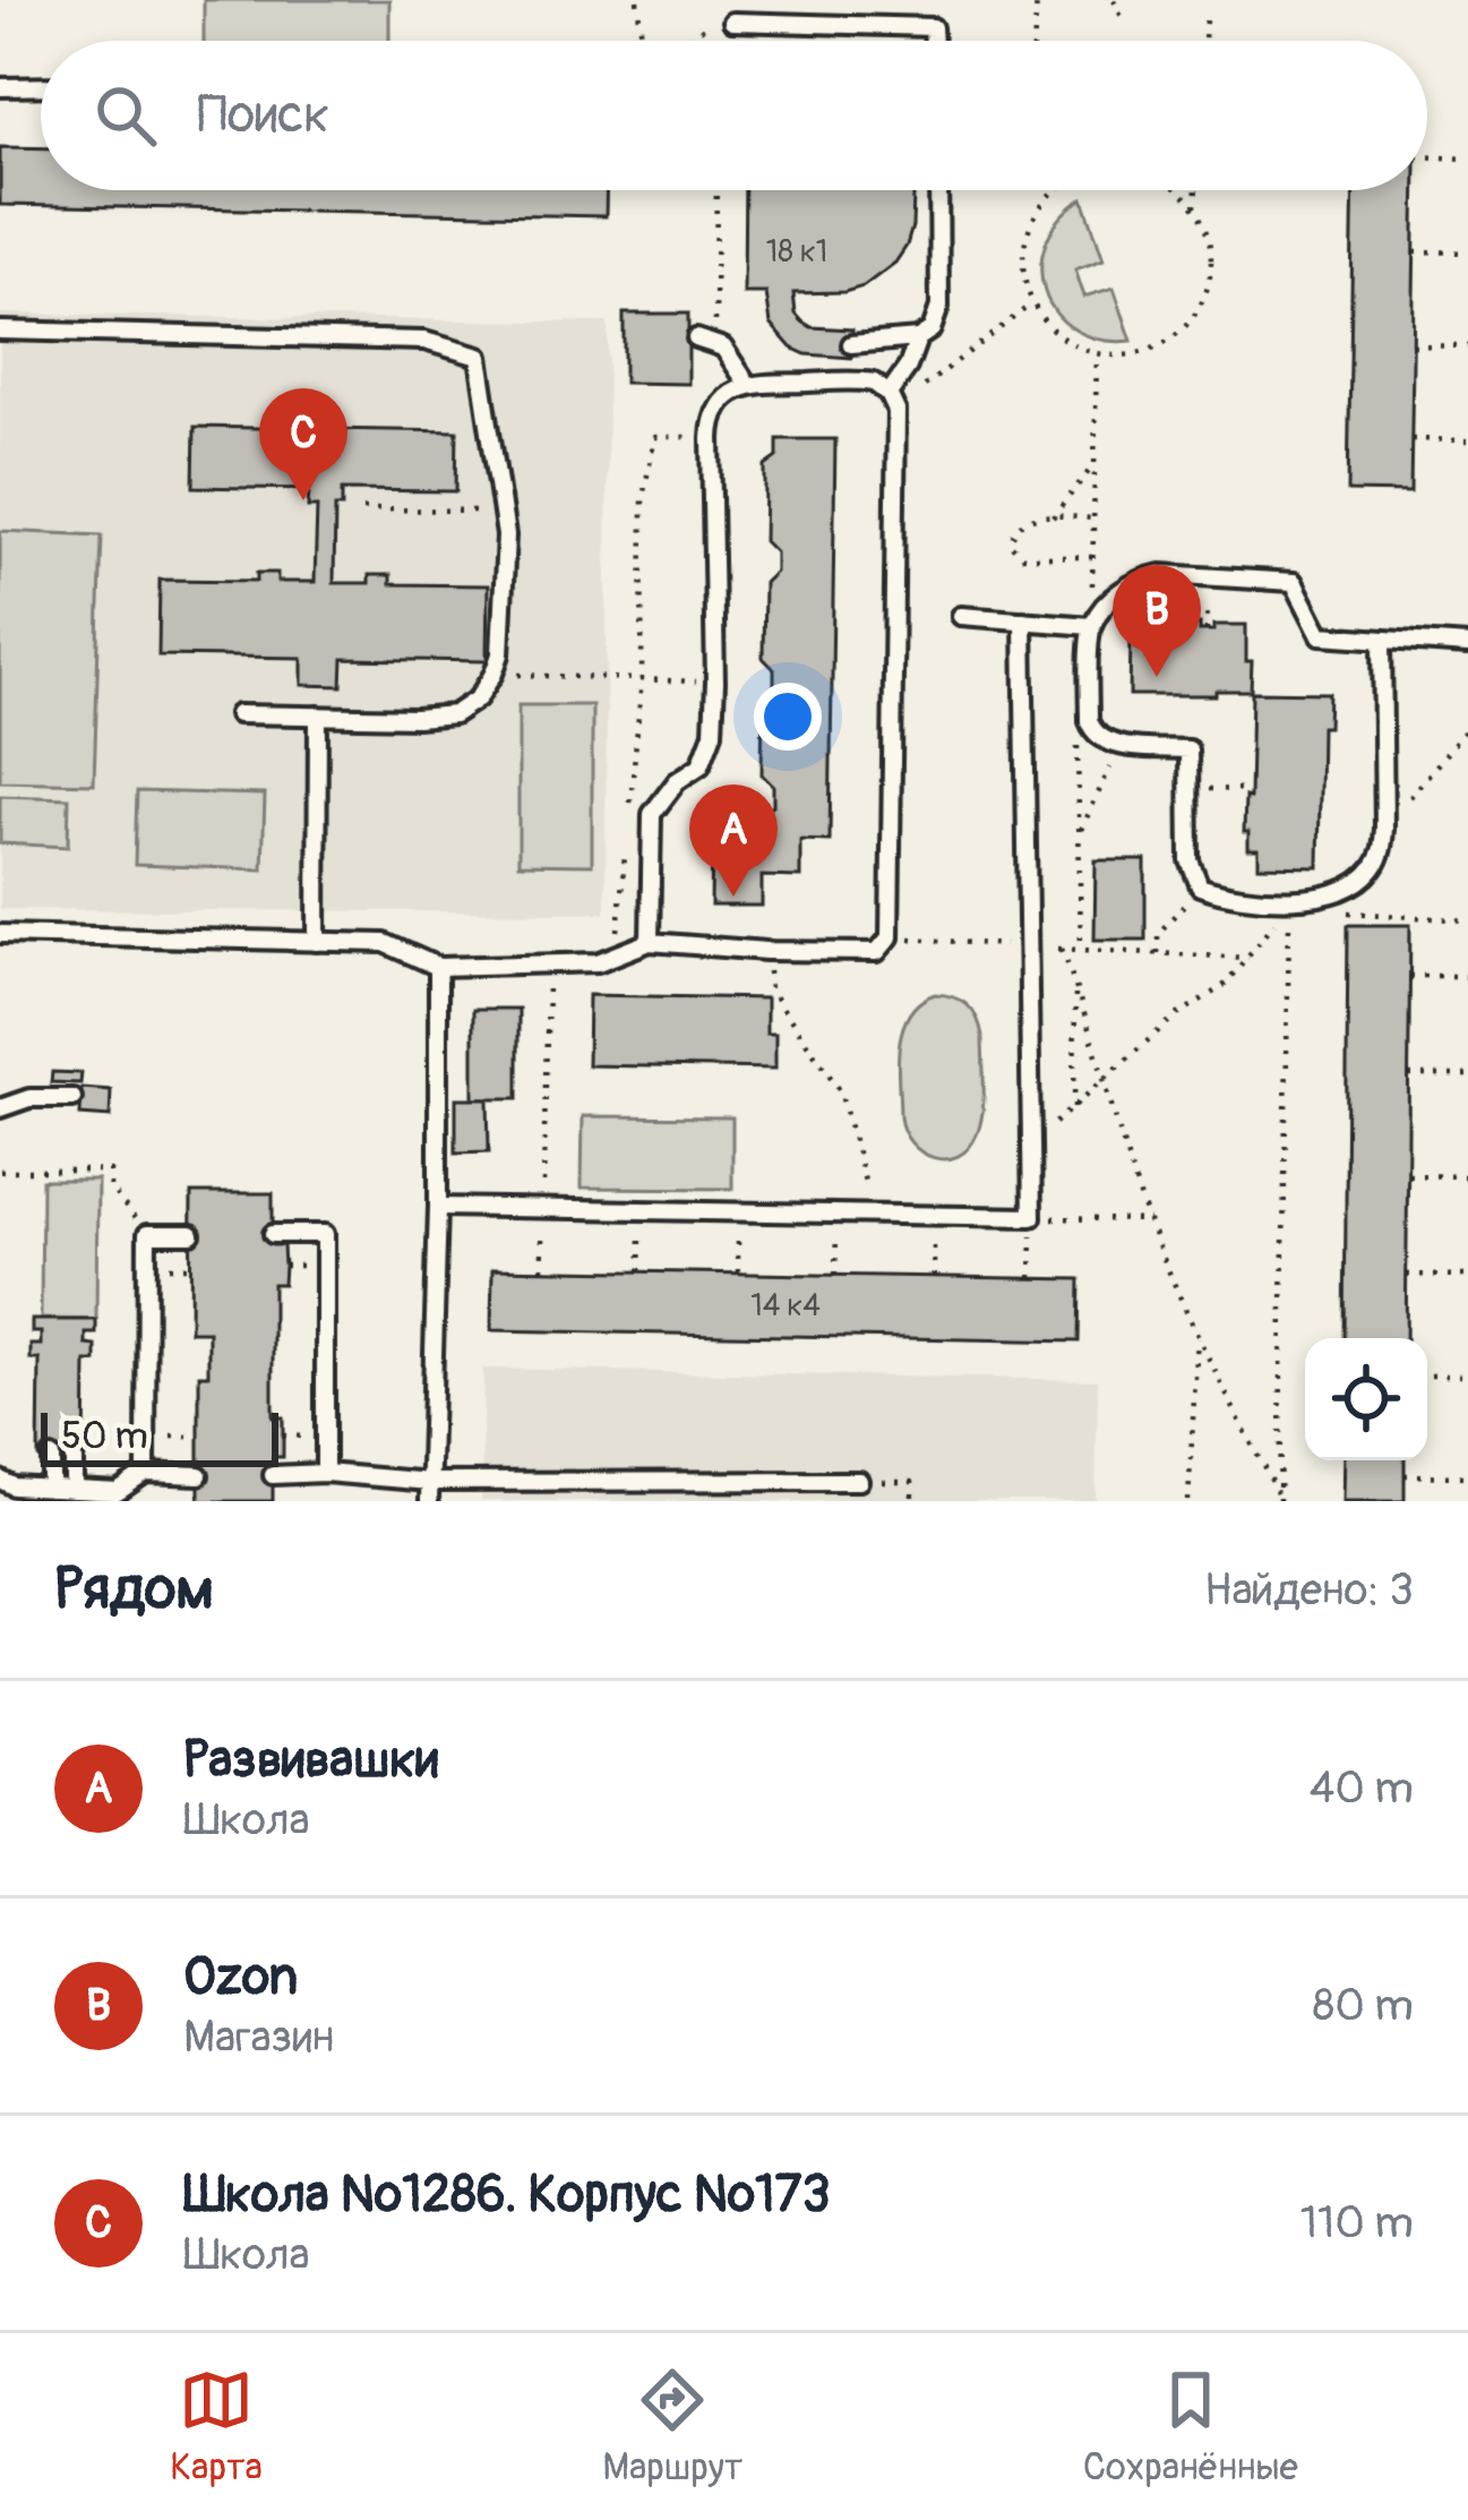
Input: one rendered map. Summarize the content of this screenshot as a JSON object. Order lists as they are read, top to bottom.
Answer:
{
  "house_numbers": ["18 к1", "14 к4"],
  "scale_bar": "50 m",
  "page": {
    "search": "Поиск",
    "pins": ["C", "B", "A"],
    "scale": "50 m",
    "heading": ["Рядом", "Найдено: 3"],
    "list": [
      {
        "mark": "A",
        "name": "Развивашки",
        "note": "Школа",
        "value": "40 m"
      },
      {
        "mark": "B",
        "name": "Ozon",
        "note": "Магазин",
        "value": "80 m"
      },
      {
        "mark": "C",
        "name": "Школа №1286. Корпус №173",
        "note": "Школа",
        "value": "110 m"
      }
    ],
    "nav": ["Карта", "Маршрут", "Сохранённые"]
  }
}
